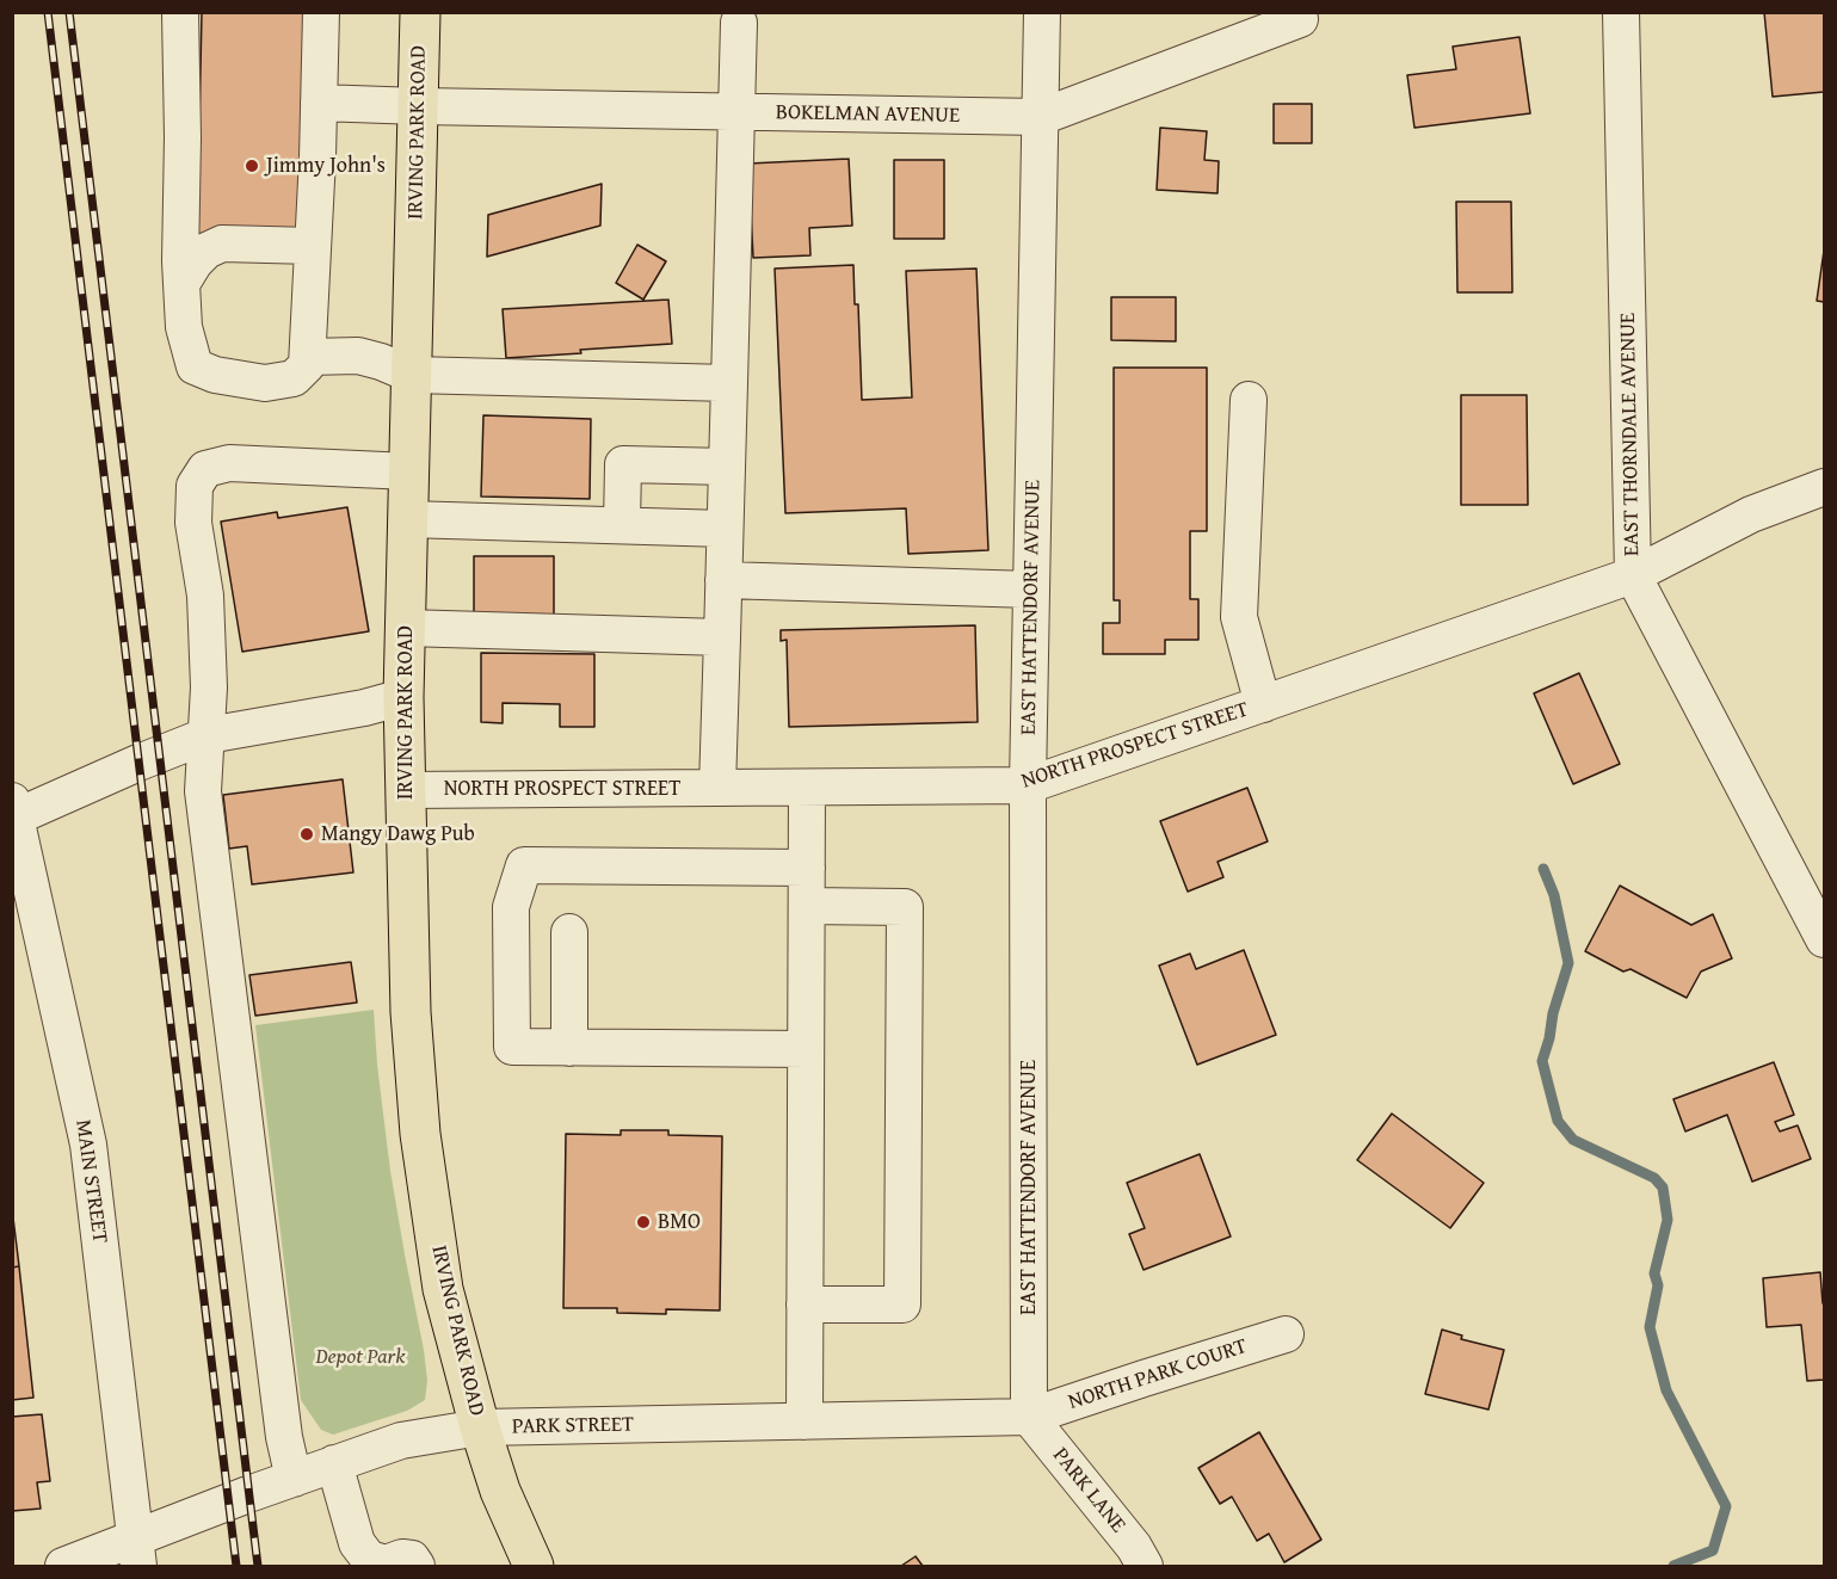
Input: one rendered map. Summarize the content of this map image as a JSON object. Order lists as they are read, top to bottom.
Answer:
{
  "streets": {
    "main road": ["IRVING PARK ROAD"],
    "street": [
      "BOKELMAN AVENUE",
      "EAST THORNDALE AVENUE",
      "EAST HATTENDORF AVENUE",
      "NORTH PROSPECT STREET",
      "MAIN STREET",
      "NORTH PARK COURT",
      "PARK STREET",
      "PARK LANE"
    ]
  },
  "crossings": [
    ["BOKELMAN AVENUE", "IRVING PARK ROAD"],
    ["BOKELMAN AVENUE", "EAST HATTENDORF AVENUE"],
    ["IRVING PARK ROAD", "NORTH PROSPECT STREET"],
    ["IRVING PARK ROAD", "PARK STREET"],
    ["EAST THORNDALE AVENUE", "NORTH PROSPECT STREET"],
    ["EAST HATTENDORF AVENUE", "NORTH PROSPECT STREET"],
    ["EAST HATTENDORF AVENUE", "NORTH PARK COURT"],
    ["EAST HATTENDORF AVENUE", "PARK STREET"],
    ["EAST HATTENDORF AVENUE", "PARK LANE"],
    ["MAIN STREET", "PARK STREET"],
    ["NORTH PARK COURT", "PARK STREET"],
    ["NORTH PARK COURT", "PARK LANE"],
    ["PARK STREET", "PARK LANE"]
  ],
  "parks": ["Depot Park"],
  "places": ["Jimmy John's", "Mangy Dawg Pub", "BMO"]
}
